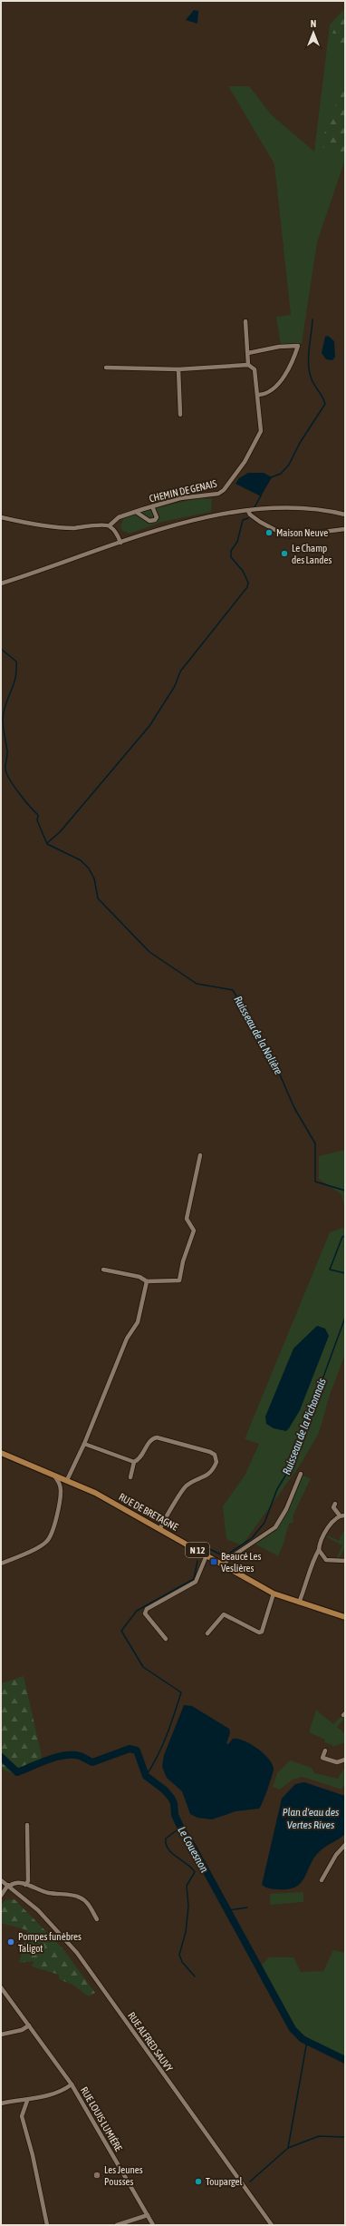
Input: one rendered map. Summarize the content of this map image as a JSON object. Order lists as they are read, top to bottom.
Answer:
{
  "streets": {
    "main road": ["RUE DE BRETAGNE", "N 12"],
    "street": ["CHEMIN DE GENAIS", "RUE ALFRED SAUVY", "RUE LOUIS LUMIÈRE"]
  },
  "water": [
    "Ruisseau de la Nolière",
    "Ruisseau de la Pichonnais",
    "Plan d'eau des Vertes Rives",
    "Le Couesnon"
  ],
  "places": {
    "other": [
      "Maison Neuve",
      "Le Champ des Landes",
      "Pompes funèbres Taligot",
      "Les Jeunes Pousses",
      "Toupargel"
    ],
    "transit": ["Beaucé Les Veslières"]
  },
  "north": "top"
}
